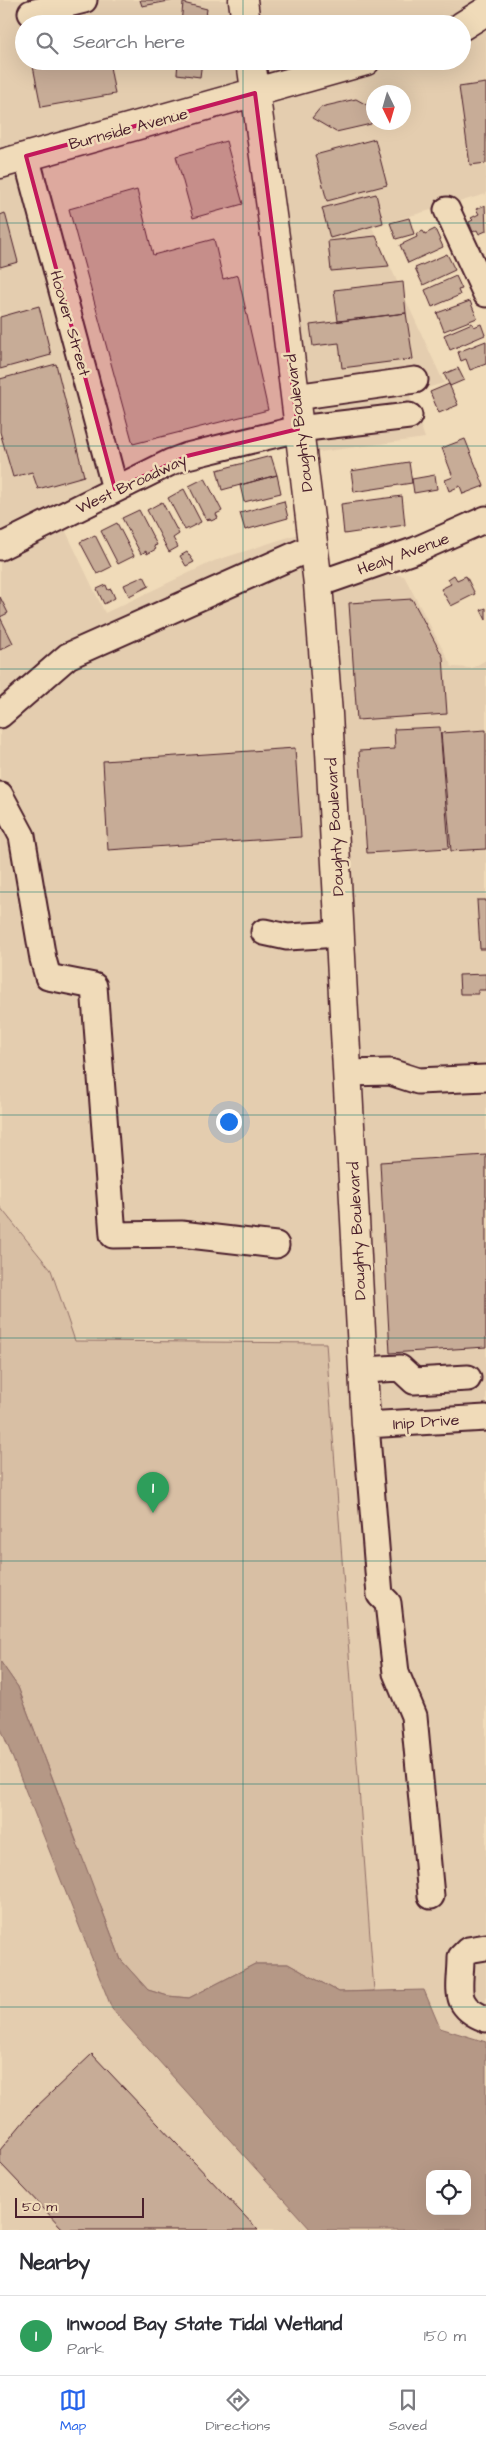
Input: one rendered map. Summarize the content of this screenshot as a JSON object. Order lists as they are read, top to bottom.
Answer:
{
  "streets": {
    "main road": ["Burnside Avenue", "Doughty Boulevard"],
    "street": [
      "Hoover Street",
      "West Broadway",
      "Healy Avenue",
      "Inip Drive"
    ]
  },
  "crossings": [
    ["Burnside Avenue", "Hoover Street"],
    ["Burnside Avenue", "Doughty Boulevard"],
    ["Hoover Street", "West Broadway"],
    ["Doughty Boulevard", "West Broadway"],
    ["Doughty Boulevard", "Healy Avenue"],
    ["Doughty Boulevard", "Inip Drive"]
  ],
  "scale_bar": "50 m",
  "north": "bottom",
  "page": {
    "search": "Search here",
    "pins": "1",
    "scale": "50 m",
    "heading": "Nearby",
    "list": [
      {
        "mark": "1",
        "name": "Inwood Bay State Tidal Wetland",
        "note": "Park",
        "value": "150 m"
      }
    ],
    "nav": ["Map", "Directions", "Saved"]
  }
}
